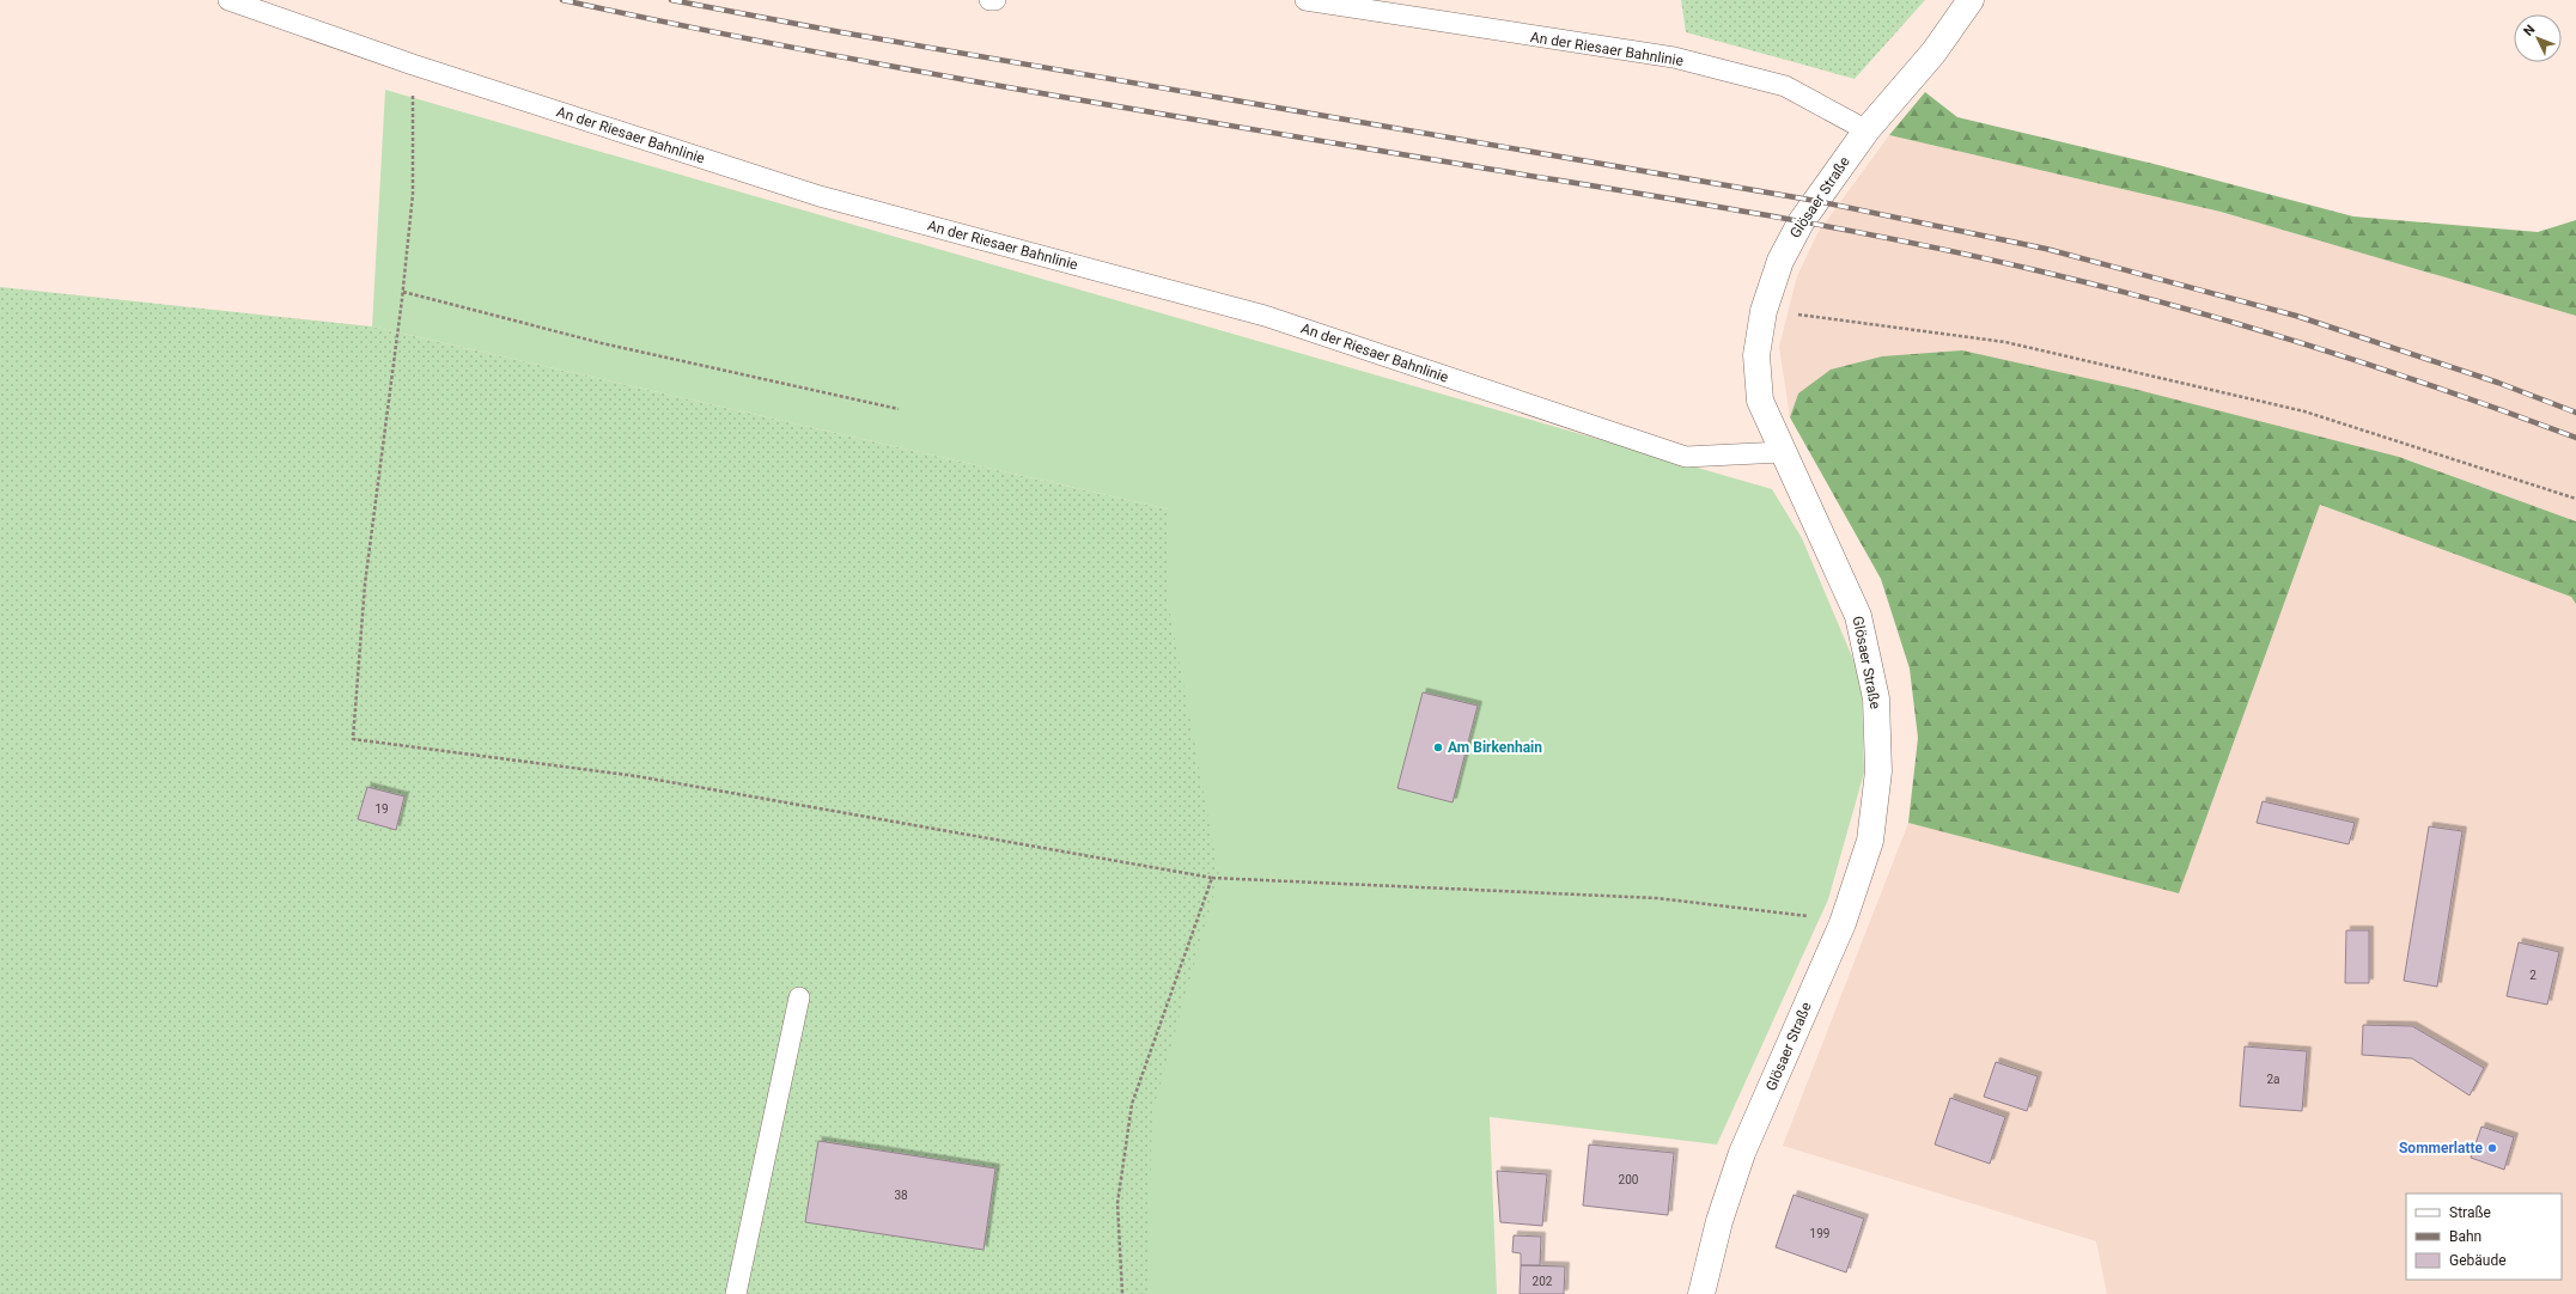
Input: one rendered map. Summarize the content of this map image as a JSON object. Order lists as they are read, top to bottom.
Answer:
{
  "streets": {
    "street": ["Glösaer Straße"],
    "lane": ["An der Riesaer Bahnlinie"]
  },
  "crossings": [
    ["An der Riesaer Bahnlinie", "Glösaer Straße"]
  ],
  "places": ["Am Birkenhain", "Sommerlatte"],
  "house_numbers": [
    "19",
    "2",
    "2a",
    "200",
    "38",
    "199",
    "202"
  ],
  "legend": ["Straße", "Bahn", "Gebäude"],
  "north": "top left"
}
